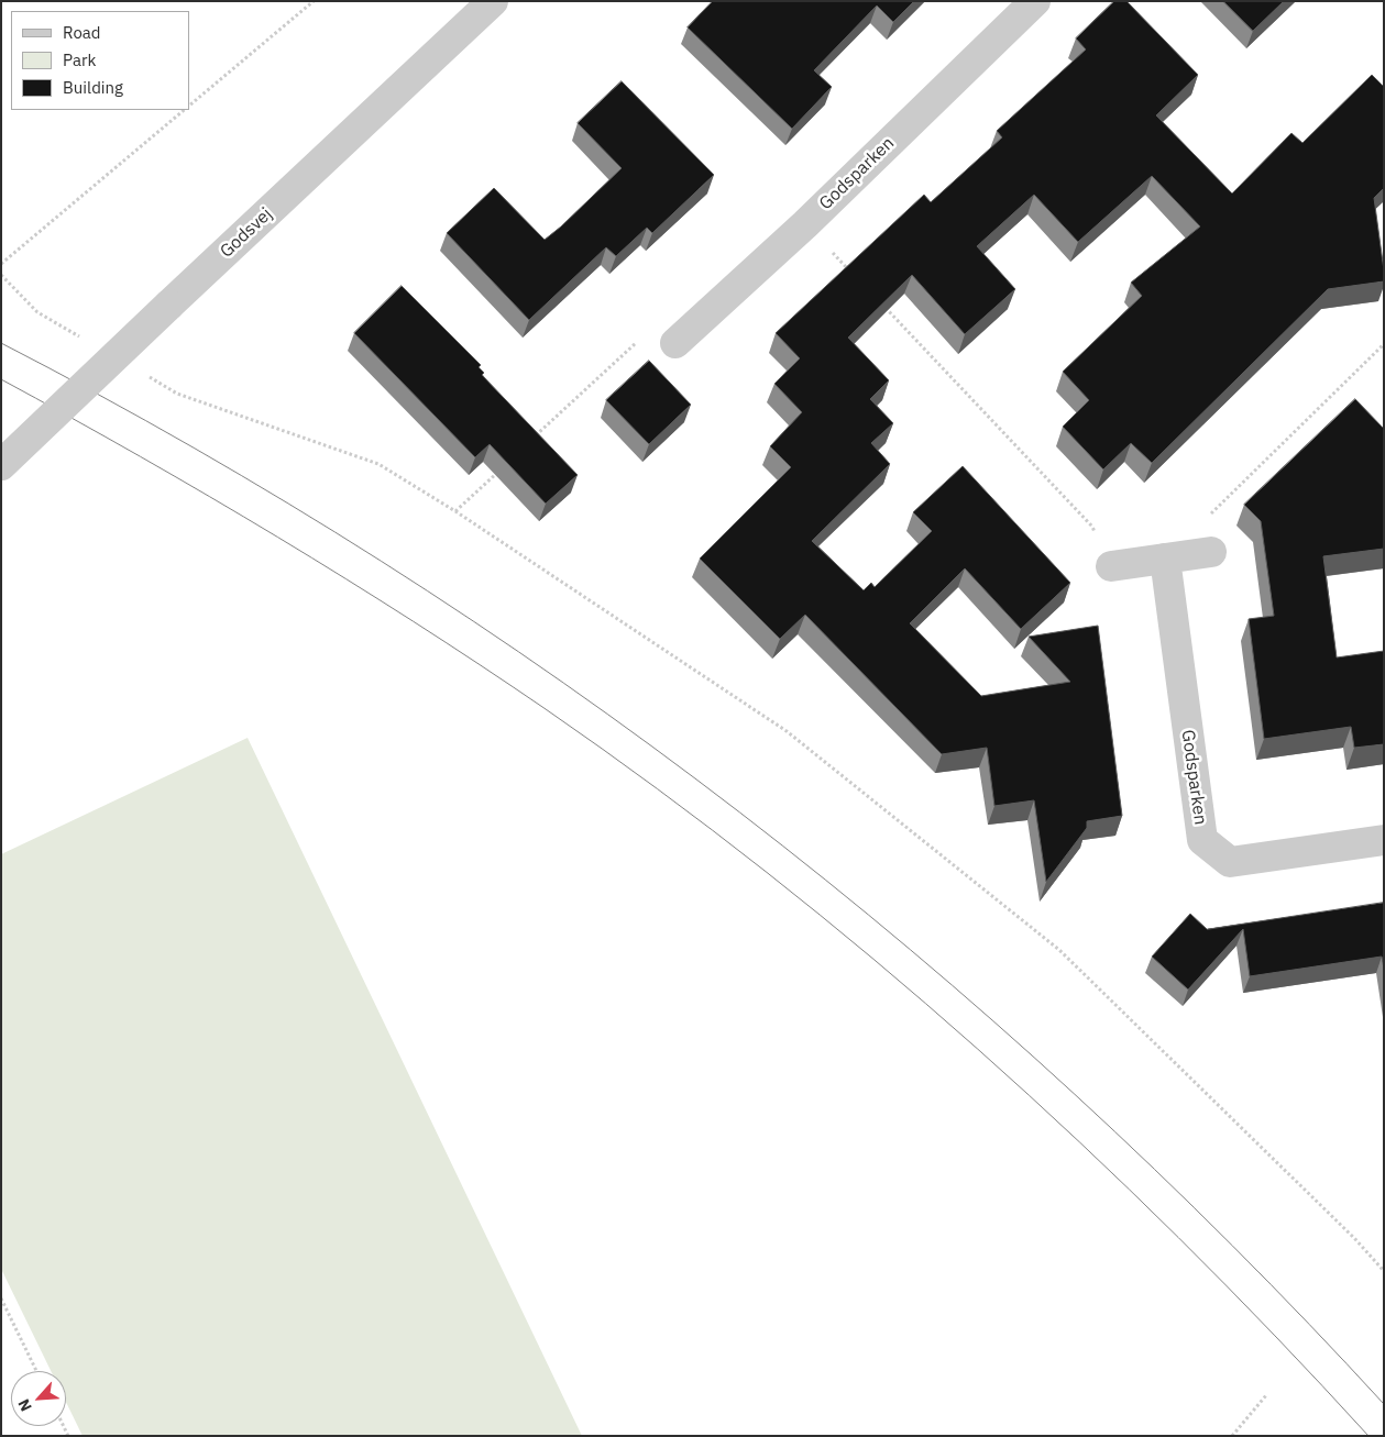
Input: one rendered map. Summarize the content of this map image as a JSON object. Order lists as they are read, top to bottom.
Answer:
{
  "streets": {
    "street": ["Godsparken", "Godsvej"]
  },
  "legend": ["Road", "Park", "Building"],
  "north": "bottom left"
}
